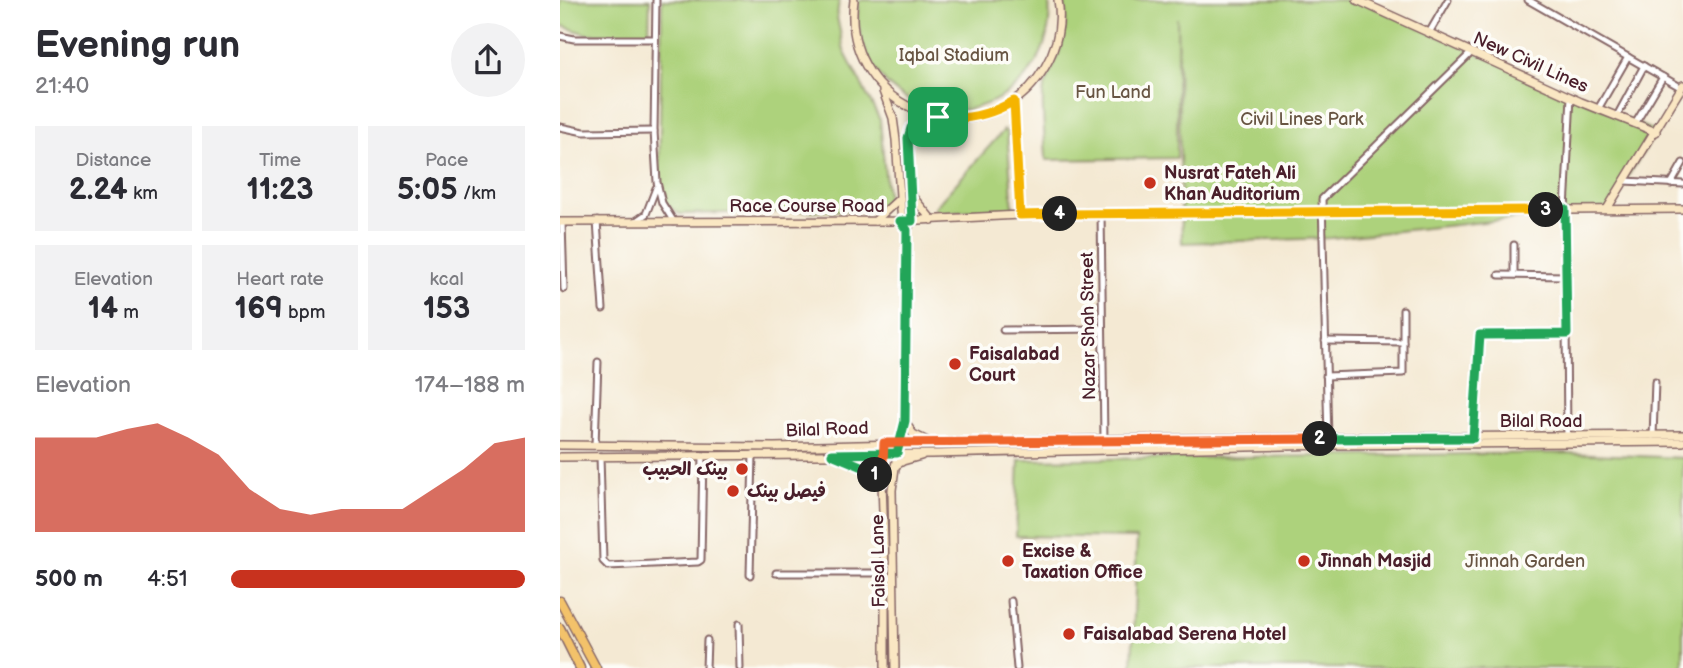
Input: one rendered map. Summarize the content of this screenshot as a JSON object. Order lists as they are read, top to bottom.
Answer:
{
  "streets": {
    "main road": [
      "New Civil Lines",
      "Race Course Road",
      "Bilal Road",
      "Faisal Lane"
    ],
    "street": ["Nazar Shah Street"]
  },
  "crossings": [
    ["Race Course Road", "Nazar Shah Street"],
    ["Nazar Shah Street", "Bilal Road"],
    ["Bilal Road", "Faisal Lane"]
  ],
  "parks": [
    "Iqbal Stadium",
    "Fun Land",
    "Civil Lines Park",
    "Jinnah Garden"
  ],
  "places": [
    "Nusrat Fateh Ali Khan Auditorium",
    "Faisalabad Court",
    "بينک الحبيب",
    "فیصل بینک",
    "Excise & Taxation Office",
    "Jinnah Masjid",
    "Faisalabad Serena Hotel"
  ],
  "page": {
    "heading": ["Evening run", "21:40"],
    "stats": [
      ["Distance", "2.24 km"],
      ["Time", "11:23"],
      ["Pace", "5:05 /km"],
      ["Elevation", "14 m"],
      ["Heart rate", "169 bpm"],
      ["kcal", "153"]
    ],
    "pins": [
      "3",
      "4",
      "2",
      "1"
    ],
    "chart": ["Elevation", "174–188 m"],
    "list": [
      {
        "name": "500 m",
        "note": "4:51"
      }
    ]
  }
}
